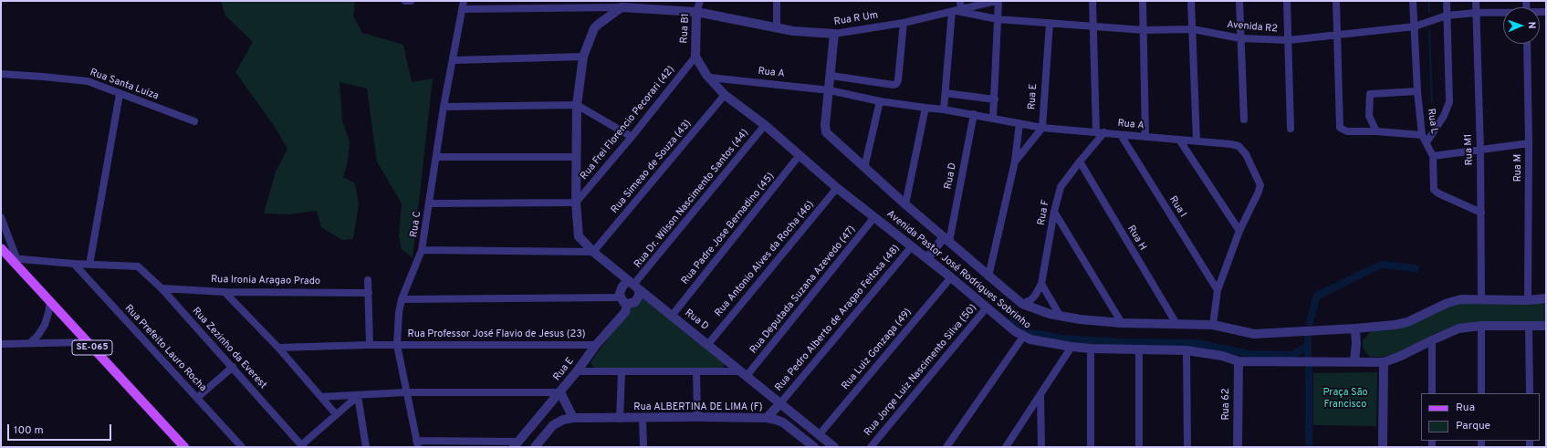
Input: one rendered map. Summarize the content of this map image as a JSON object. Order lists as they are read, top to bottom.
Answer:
{
  "streets": {
    "main road": ["SE-065"],
    "street": [
      "Rua R Um",
      "Avenida R2",
      "Rua B1",
      "Rua A",
      "Rua Santa Luiza",
      "Rua E",
      "Rua L",
      "Rua Frei Florencio Pecorari (42)",
      "Rua M1",
      "Rua Simeao de Souza (43)",
      "Rua M",
      "Rua D",
      "Rua Dr. Wilson Nascimento Santos (44)",
      "Rua I",
      "Rua F",
      "Rua C",
      "Rua Padre Jose Bernadino (45)",
      "Rua H",
      "Rua Antonio Alves da Rocha (46)",
      "Avenida Pastor José Rodrigues Sobrinho",
      "Rua Ironia Aragao Prado",
      "Rua Deputada Suzana Azevedo (47)",
      "Rua Pedro Alberto de Aragao Feitosa (48)",
      "Rua Professor José Flavio de Jesus (23)",
      "Rua Prefeito Lauro Rocha",
      "Rua Zezinho da Everest",
      "Rua Luiz Gonzaga (49)",
      "Rua Jorge Luiz Nascimento Silva (50)",
      "Rua 62",
      "Rua ALBERTINA DE LIMA (F)"
    ]
  },
  "crossings": [
    ["Rua R Um", "Avenida R2"],
    ["Rua R Um", "Rua B1"],
    ["Rua R Um", "Rua D"],
    ["Avenida R2", "Rua E"],
    ["Avenida R2", "Rua L"],
    ["Avenida R2", "Rua M1"],
    ["Rua B1", "Rua Frei Florencio Pecorari (42)"],
    ["Rua B1", "Avenida Pastor José Rodrigues Sobrinho"],
    ["Rua A", "Rua E"],
    ["Rua A", "Rua D"],
    ["Rua A", "Rua I"],
    ["Rua A", "Rua F"],
    ["Rua A", "Avenida Pastor José Rodrigues Sobrinho"],
    ["Rua E", "Rua D"],
    ["Rua E", "Rua Dr. Wilson Nascimento Santos (44)"],
    ["Rua E", "Rua Professor José Flavio de Jesus (23)"],
    ["Rua L", "Rua M1"],
    ["Rua Frei Florencio Pecorari (42)", "Rua D"],
    ["Rua Frei Florencio Pecorari (42)", "Avenida Pastor José Rodrigues Sobrinho"],
    ["Rua M1", "Avenida Pastor José Rodrigues Sobrinho"],
    ["Rua Simeao de Souza (43)", "Rua D"],
    ["Rua Simeao de Souza (43)", "Avenida Pastor José Rodrigues Sobrinho"],
    ["Rua M", "Avenida Pastor José Rodrigues Sobrinho"],
    ["Rua D", "Rua Dr. Wilson Nascimento Santos (44)"],
    ["Rua D", "Rua Padre Jose Bernadino (45)"],
    ["Rua D", "Rua Antonio Alves da Rocha (46)"],
    ["Rua D", "Avenida Pastor José Rodrigues Sobrinho"],
    ["Rua D", "Rua Deputada Suzana Azevedo (47)"],
    ["Rua D", "Rua Pedro Alberto de Aragao Feitosa (48)"],
    ["Rua D", "Rua Luiz Gonzaga (49)"],
    ["Rua Dr. Wilson Nascimento Santos (44)", "Avenida Pastor José Rodrigues Sobrinho"],
    ["Rua F", "Rua H"],
    ["Rua F", "Avenida Pastor José Rodrigues Sobrinho"],
    ["Rua C", "Rua Professor José Flavio de Jesus (23)"],
    ["Rua Padre Jose Bernadino (45)", "Avenida Pastor José Rodrigues Sobrinho"],
    ["Rua H", "Avenida Pastor José Rodrigues Sobrinho"],
    ["Rua Antonio Alves da Rocha (46)", "Avenida Pastor José Rodrigues Sobrinho"],
    ["Avenida Pastor José Rodrigues Sobrinho", "Rua Deputada Suzana Azevedo (47)"],
    ["Avenida Pastor José Rodrigues Sobrinho", "Rua Pedro Alberto de Aragao Feitosa (48)"],
    ["Avenida Pastor José Rodrigues Sobrinho", "Rua Luiz Gonzaga (49)"],
    ["Avenida Pastor José Rodrigues Sobrinho", "Rua Jorge Luiz Nascimento Silva (50)"],
    ["Avenida Pastor José Rodrigues Sobrinho", "Rua 62"],
    ["Rua Ironia Aragao Prado", "Rua Zezinho da Everest"]
  ],
  "parks": ["Praça São Francisco"],
  "legend": ["Rua", "Parque"],
  "scale_bar": "100 m",
  "north": "right"
}
